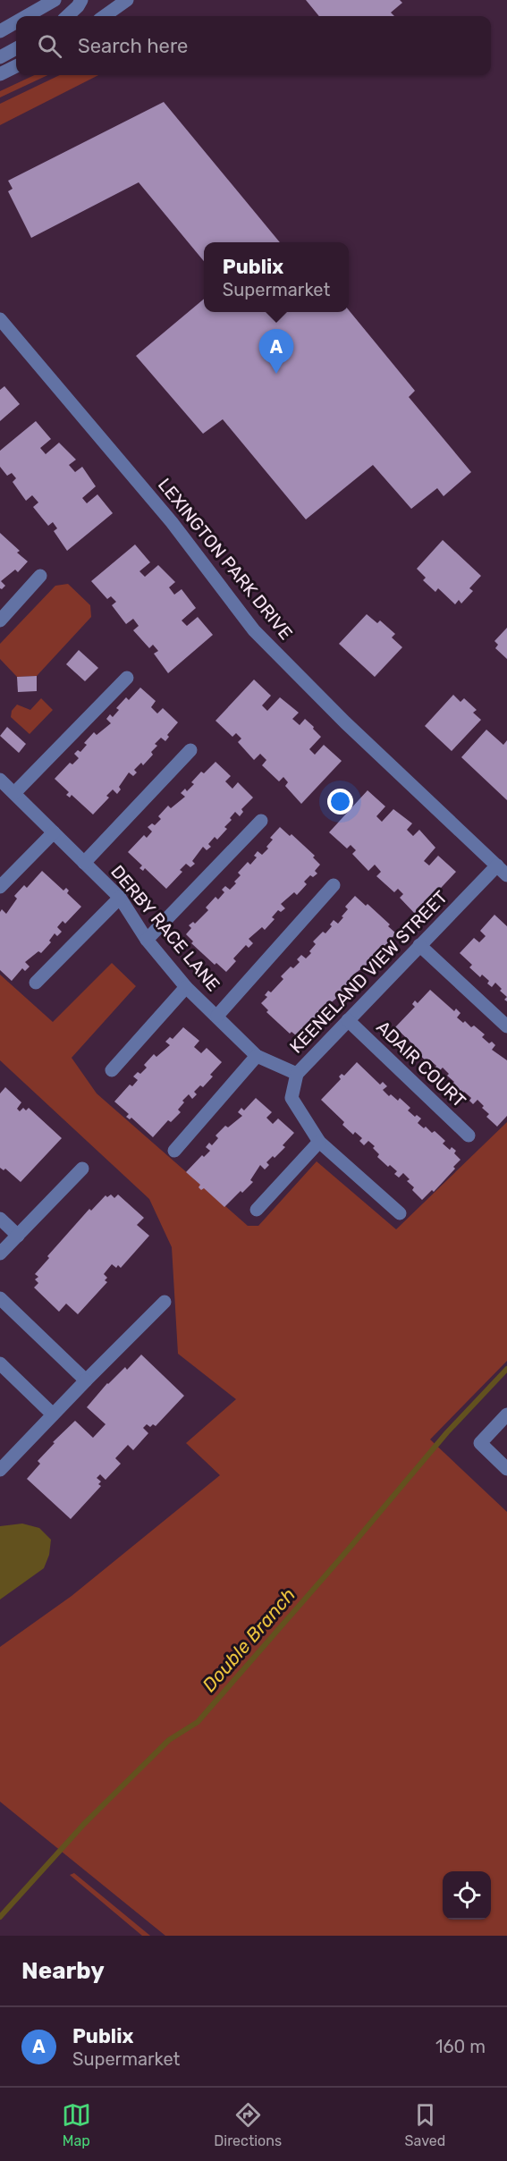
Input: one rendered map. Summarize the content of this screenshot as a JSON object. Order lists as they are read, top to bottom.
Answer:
{
  "streets": {
    "street": [
      "LEXINGTON PARK DRIVE",
      "DERBY RACE LANE",
      "KEENELAND VIEW STREET",
      "ADAIR COURT"
    ]
  },
  "crossings": [
    ["LEXINGTON PARK DRIVE", "KEENELAND VIEW STREET"],
    ["DERBY RACE LANE", "KEENELAND VIEW STREET"],
    ["KEENELAND VIEW STREET", "ADAIR COURT"]
  ],
  "water": ["Double Branch"],
  "page": {
    "search": "Search here",
    "popup": ["Publix", "Supermarket"],
    "pins": "A",
    "heading": "Nearby",
    "list": [
      {
        "mark": "A",
        "name": "Publix",
        "note": "Supermarket",
        "value": "160 m"
      }
    ],
    "nav": ["Map", "Directions", "Saved"]
  }
}
